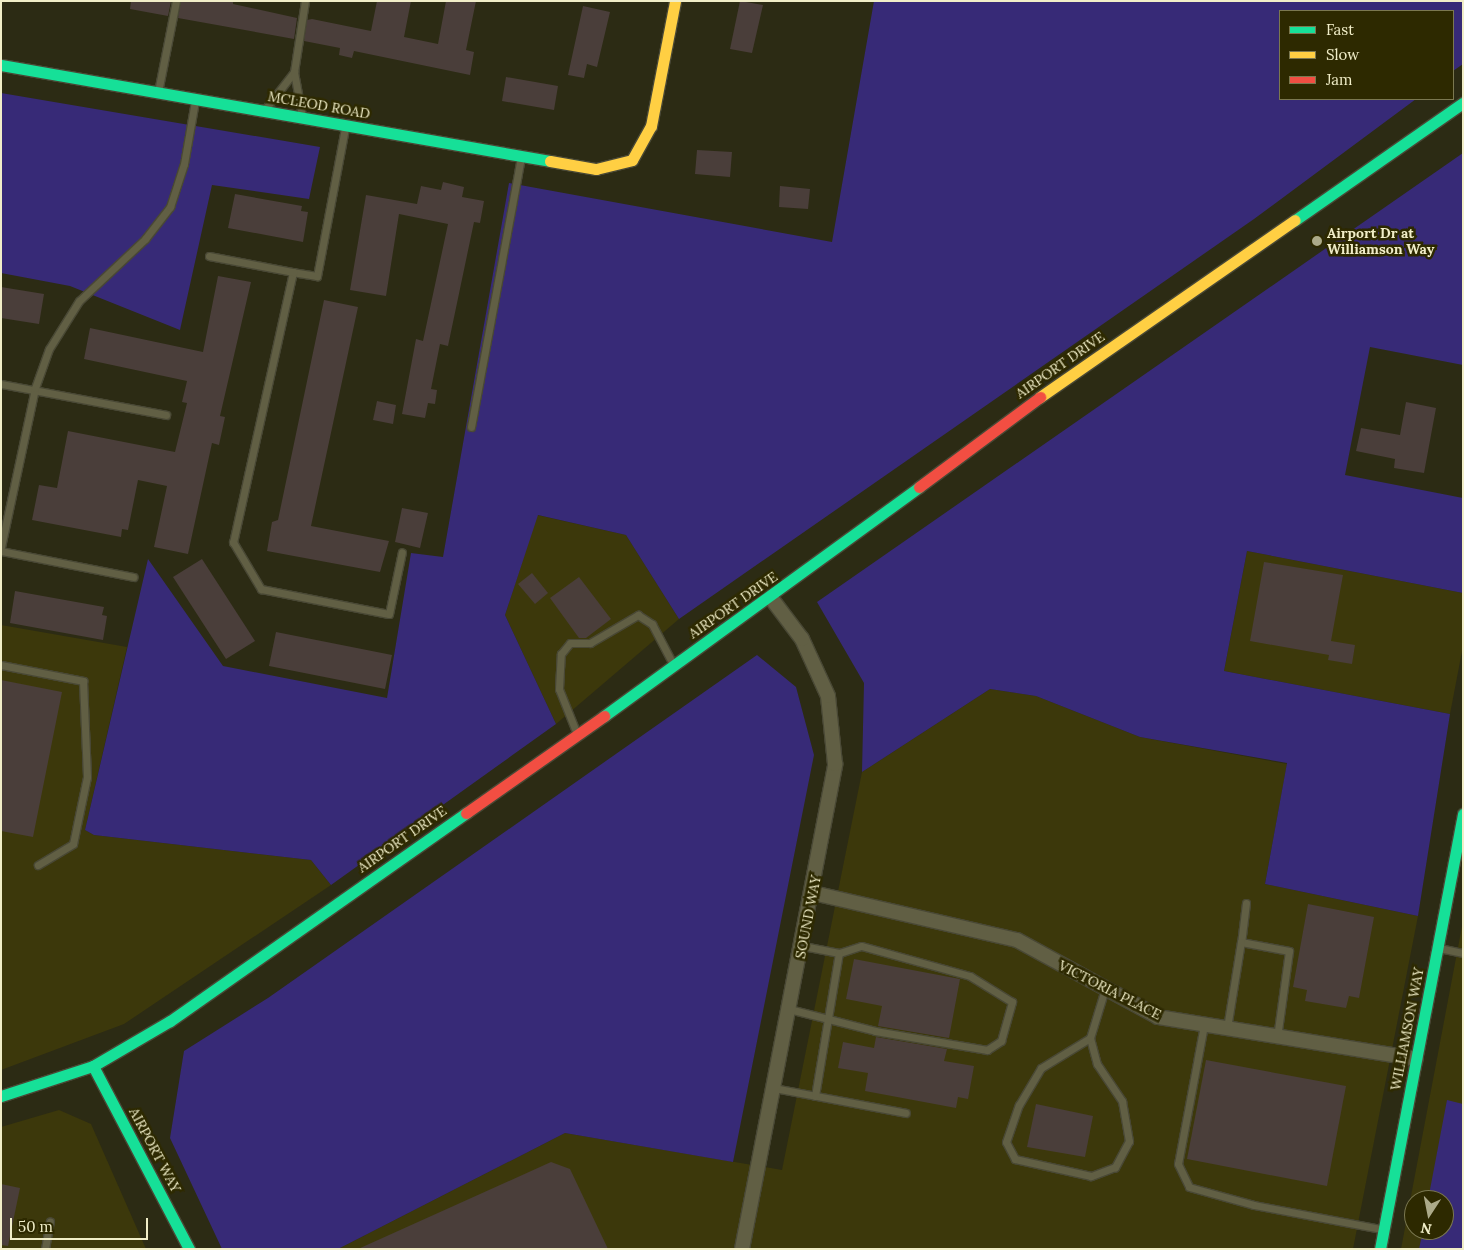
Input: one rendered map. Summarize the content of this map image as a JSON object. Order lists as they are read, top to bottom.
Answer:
{
  "streets": {
    "main road": [
      "MCLEOD ROAD",
      "AIRPORT DRIVE",
      "WILLIAMSON WAY",
      "AIRPORT WAY"
    ],
    "street": ["SOUND WAY", "VICTORIA PLACE"]
  },
  "crossings": [
    ["AIRPORT DRIVE", "SOUND WAY"],
    ["AIRPORT DRIVE", "AIRPORT WAY"],
    ["SOUND WAY", "VICTORIA PLACE"],
    ["VICTORIA PLACE", "WILLIAMSON WAY"]
  ],
  "places": ["Airport Dr at Williamson Way"],
  "legend": ["Fast", "Slow", "Jam"],
  "scale_bar": "50 m",
  "north": "bottom"
}
